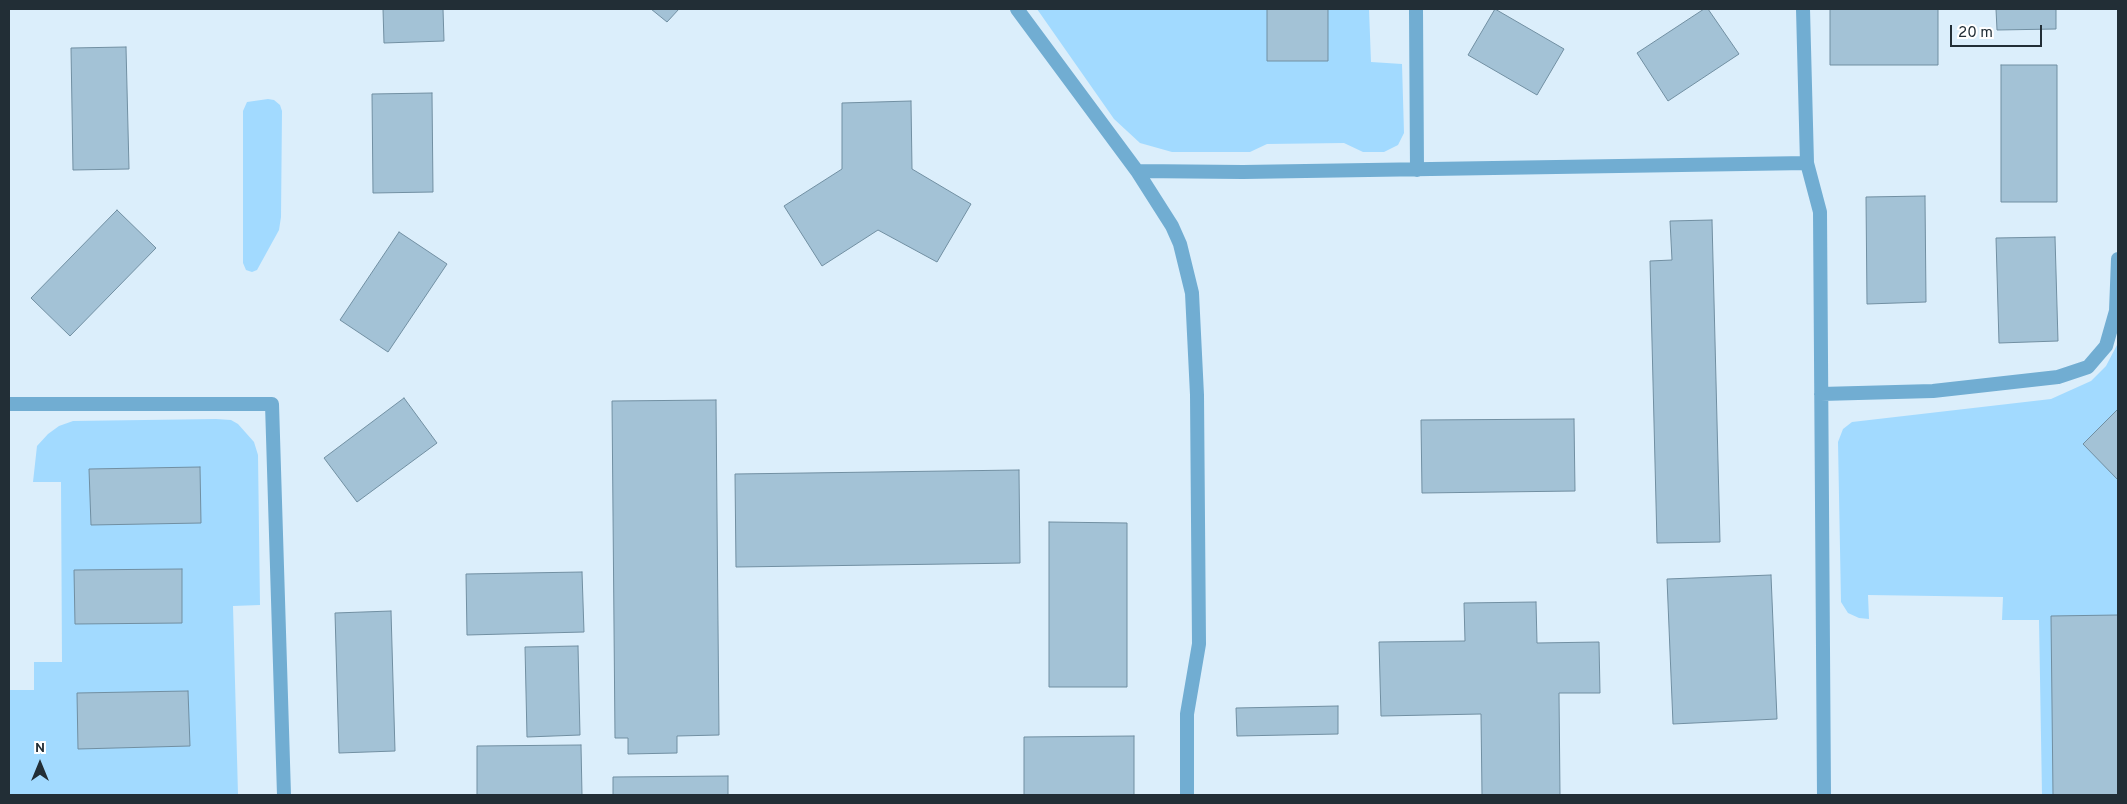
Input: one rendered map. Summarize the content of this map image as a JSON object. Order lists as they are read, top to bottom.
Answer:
{
  "scale_bar": "20 m",
  "north": "top"
}
